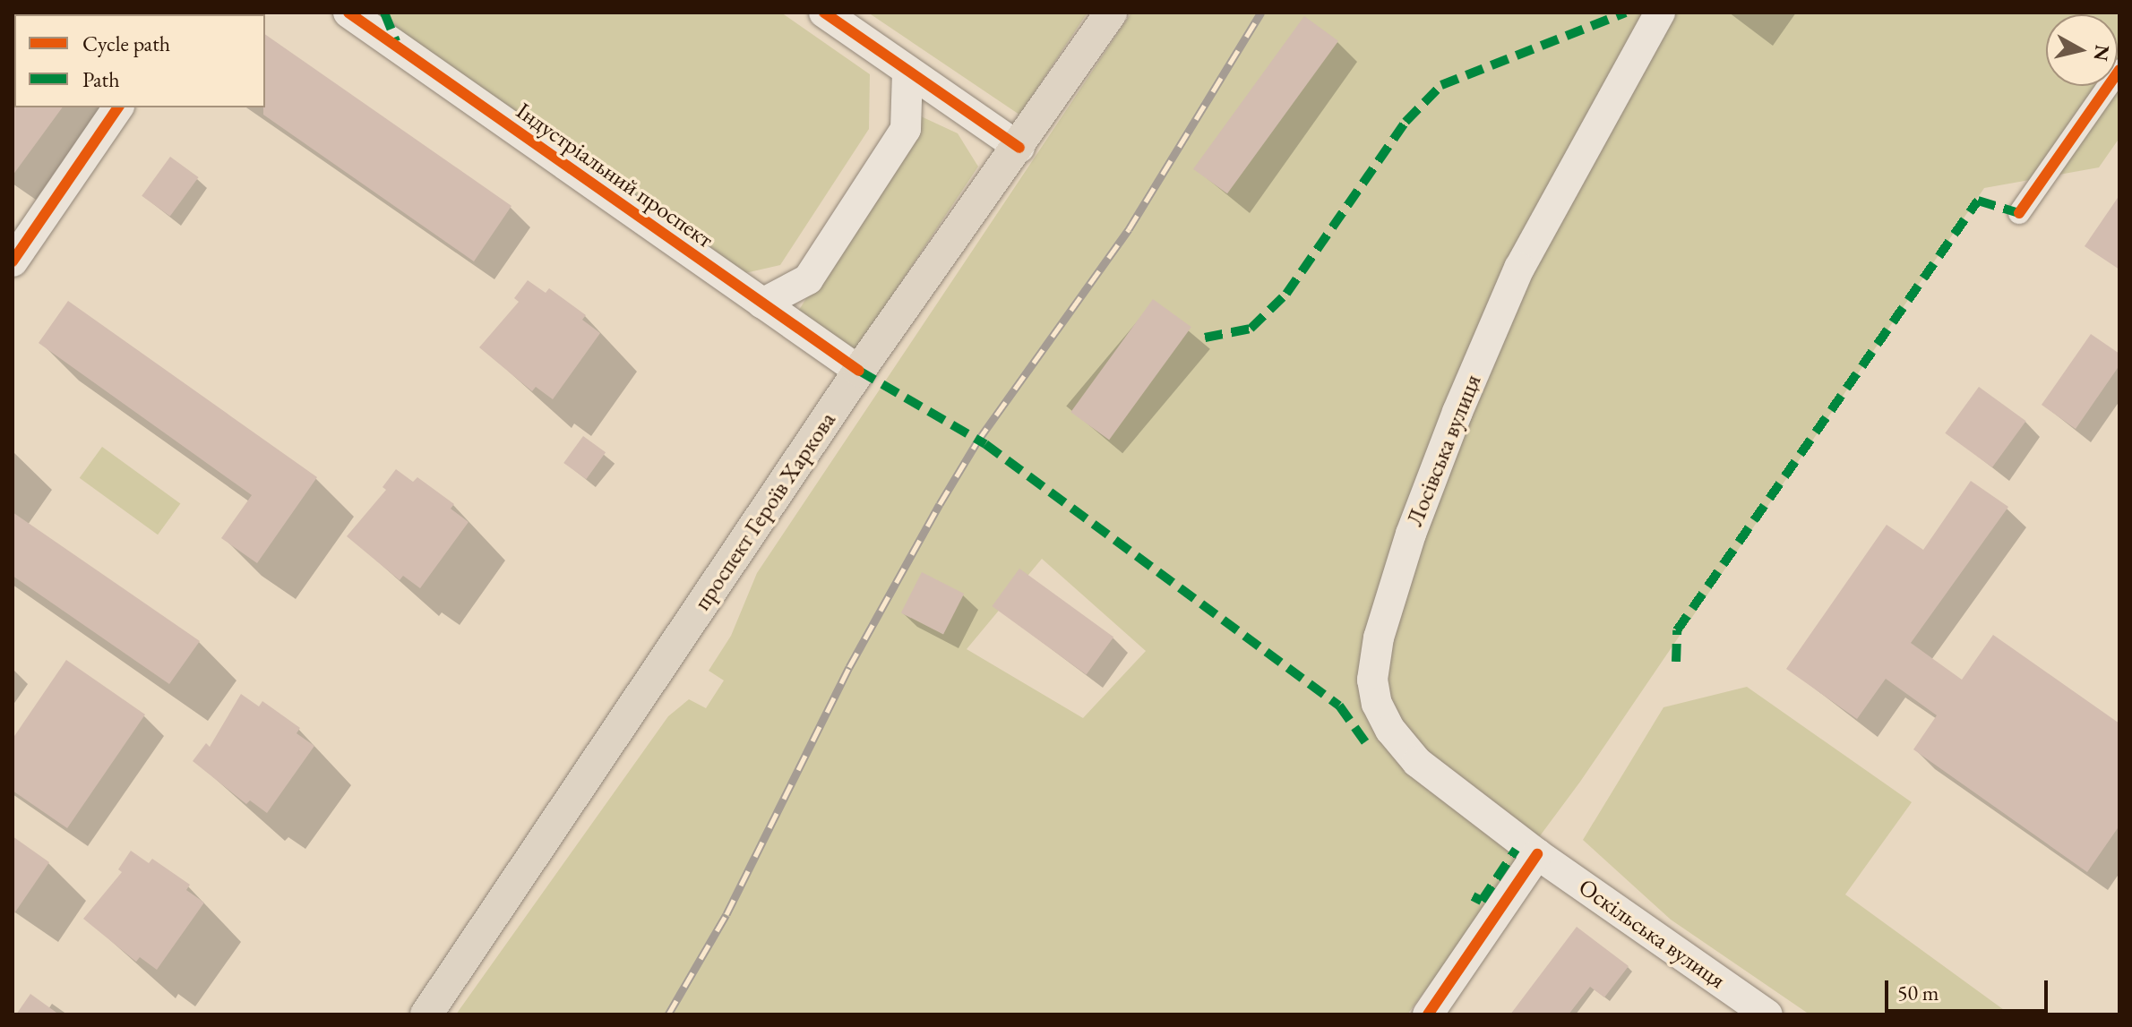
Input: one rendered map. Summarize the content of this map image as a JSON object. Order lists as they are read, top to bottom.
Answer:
{
  "streets": {
    "main road": ["проспект Героїв Харкова"],
    "street": ["Індустріальний проспект", "Лосівська вулиця", "Оскільська вулиця"]
  },
  "crossings": [
    ["Індустріальний проспект", "проспект Героїв Харкова"],
    ["Лосівська вулиця", "Оскільська вулиця"]
  ],
  "legend": ["Cycle path", "Path"],
  "scale_bar": "50 m",
  "north": "right"
}
